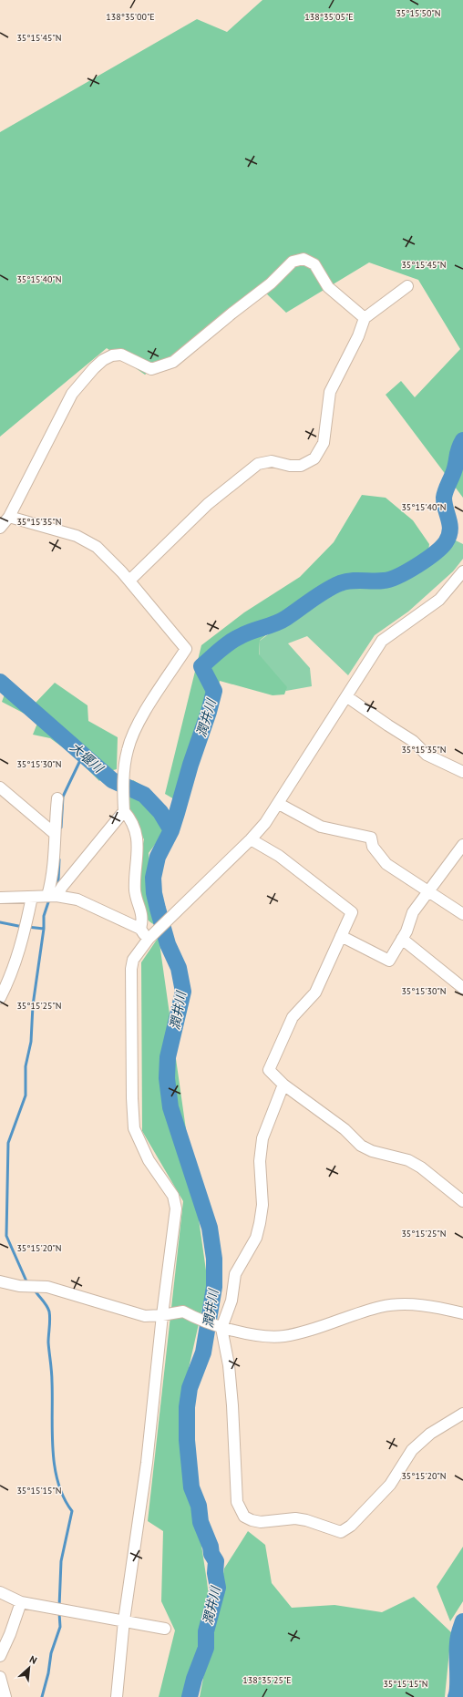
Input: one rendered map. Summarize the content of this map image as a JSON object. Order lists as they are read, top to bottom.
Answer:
{
  "water": ["潤井川", "大堰川"],
  "north": "top right",
  "coordinates": [
    "35°15'50\"N",
    "138°35'00\"E",
    "138°35'05\"E",
    "35°15'45\"N",
    "35°15'40\"N",
    "35°15'35\"N",
    "35°15'30\"N",
    "35°15'25\"N",
    "35°15'20\"N",
    "35°15'15\"N",
    "138°35'25\"E"
  ]
}
